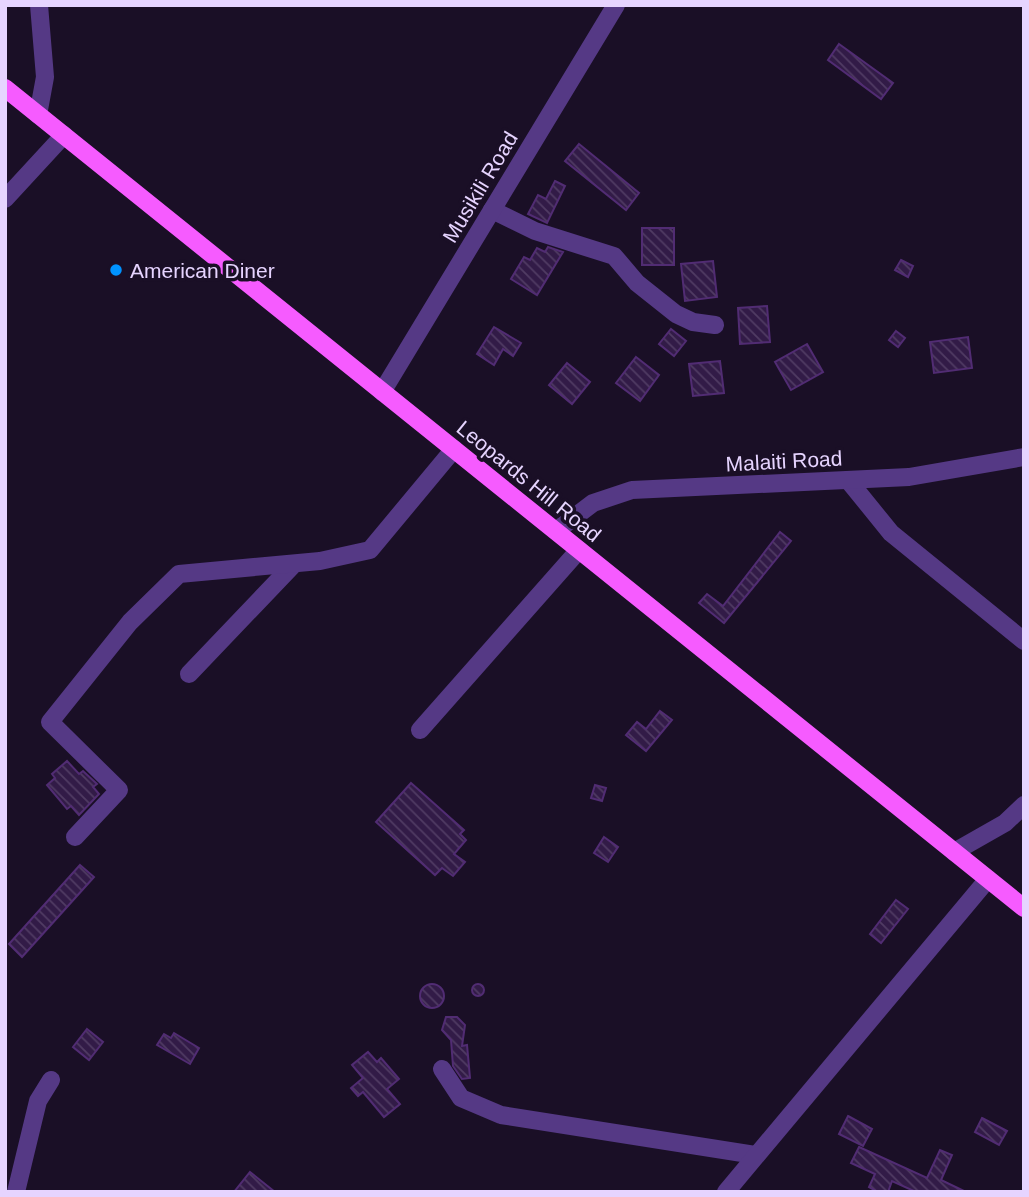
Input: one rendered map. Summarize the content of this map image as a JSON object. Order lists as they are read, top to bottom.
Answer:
{
  "streets": {
    "main road": ["Leopards Hill Road"],
    "street": ["Musikili Road", "Malaiti Road"]
  },
  "crossings": [
    ["Musikili Road", "Leopards Hill Road"],
    ["Malaiti Road", "Leopards Hill Road"]
  ],
  "places": ["American Diner"]
}
